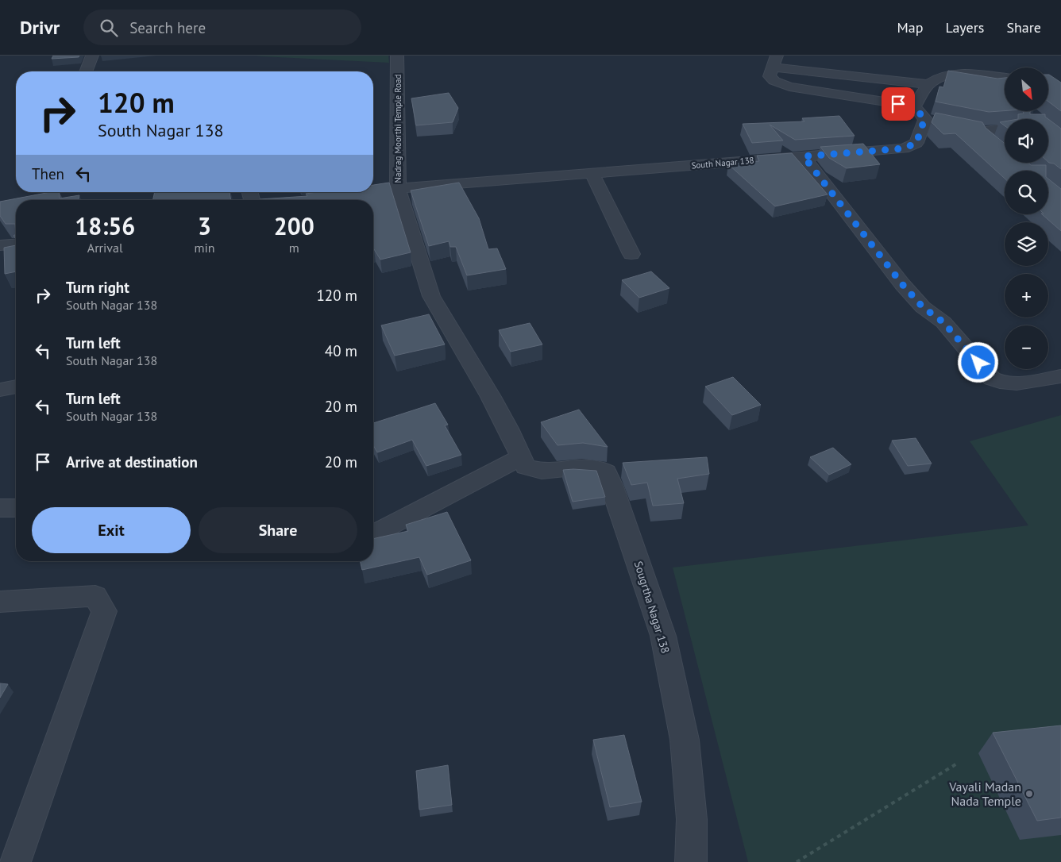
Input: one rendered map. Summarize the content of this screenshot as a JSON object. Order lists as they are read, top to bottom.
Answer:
{
  "streets": {
    "street": ["Nadrag Moorthi Temple Road", "South Nagar 138", "Sougrtha Nagar 138"]
  },
  "crossings": [
    ["Nadrag Moorthi Temple Road", "South Nagar 138"]
  ],
  "places": ["Vayali Madan Nada Temple"],
  "north": "bottom right",
  "page": {
    "header": "Drivr",
    "search": "Search here",
    "nav": ["Map", "Layers", "Share"],
    "map_buttons": ["+", "−"],
    "turn": ["120 m", "South Nagar 138"],
    "then": "Then",
    "eta": [
      "18:56",
      "Arrival",
      "3",
      "min",
      "200",
      "m"
    ],
    "list": [
      {
        "name": "Turn right",
        "note": "South Nagar 138",
        "value": "120 m"
      },
      {
        "name": "Turn left",
        "note": "South Nagar 138",
        "value": "40 m"
      },
      {
        "name": "Turn left",
        "note": "South Nagar 138",
        "value": "20 m"
      },
      {
        "name": "Arrive at destination",
        "value": "20 m"
      }
    ],
    "buttons": ["Exit", "Share"]
  }
}
